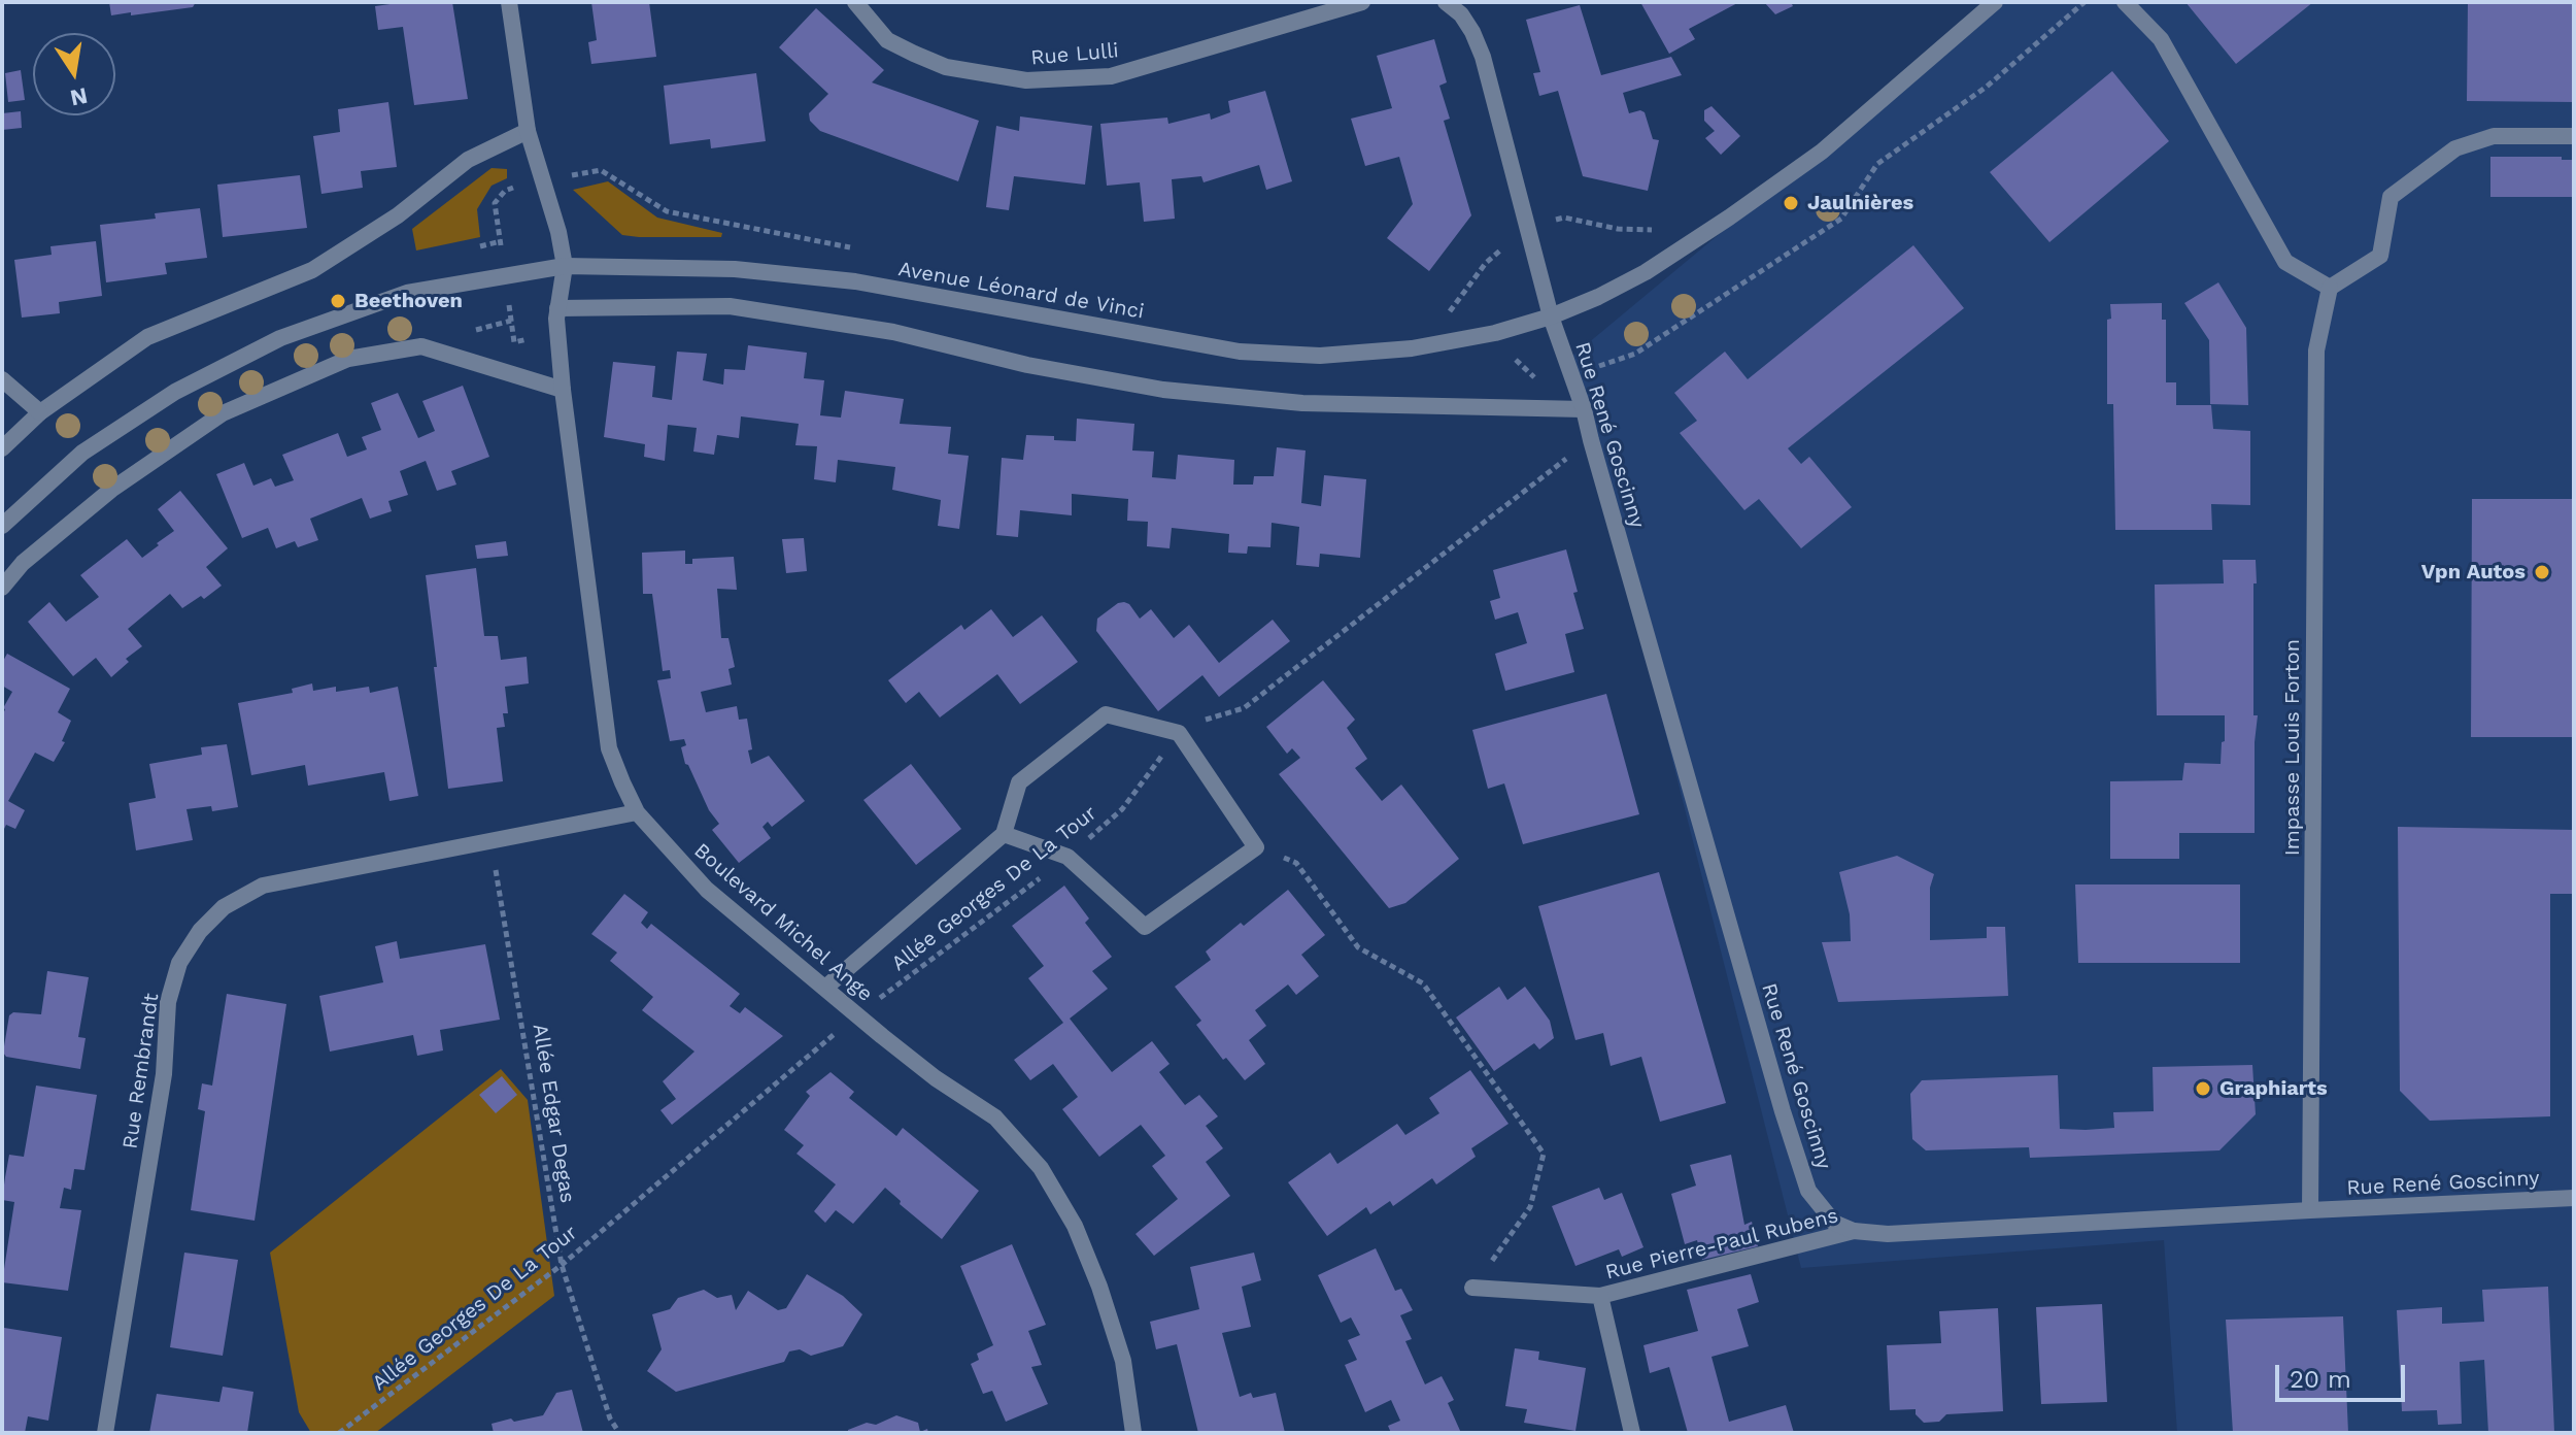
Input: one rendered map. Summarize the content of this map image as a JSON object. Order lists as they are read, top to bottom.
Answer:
{
  "streets": {
    "street": [
      "Rue Lulli",
      "Avenue Léonard de Vinci",
      "Rue René Goscinny",
      "Impasse Louis Forton",
      "Boulevard Michel Ange",
      "Rue Rembrandt",
      "Rue Pierre-Paul Rubens"
    ],
    "path": ["Allée Georges De La Tour", "Allée Edgar Degas"]
  },
  "crossings": [
    ["Avenue Léonard de Vinci", "Rue René Goscinny"],
    ["Avenue Léonard de Vinci", "Boulevard Michel Ange"],
    ["Rue René Goscinny", "Impasse Louis Forton"],
    ["Rue René Goscinny", "Allée Georges De La Tour"],
    ["Rue René Goscinny", "Rue Pierre-Paul Rubens"],
    ["Allée Georges De La Tour", "Boulevard Michel Ange"],
    ["Allée Georges De La Tour", "Allée Edgar Degas"],
    ["Boulevard Michel Ange", "Rue Rembrandt"],
    ["Rue Rembrandt", "Allée Edgar Degas"]
  ],
  "places": [
    "Jaulnières",
    "Beethoven",
    "Vpn Autos",
    "Graphiarts"
  ],
  "scale_bar": "20 m",
  "north": "bottom"
}
